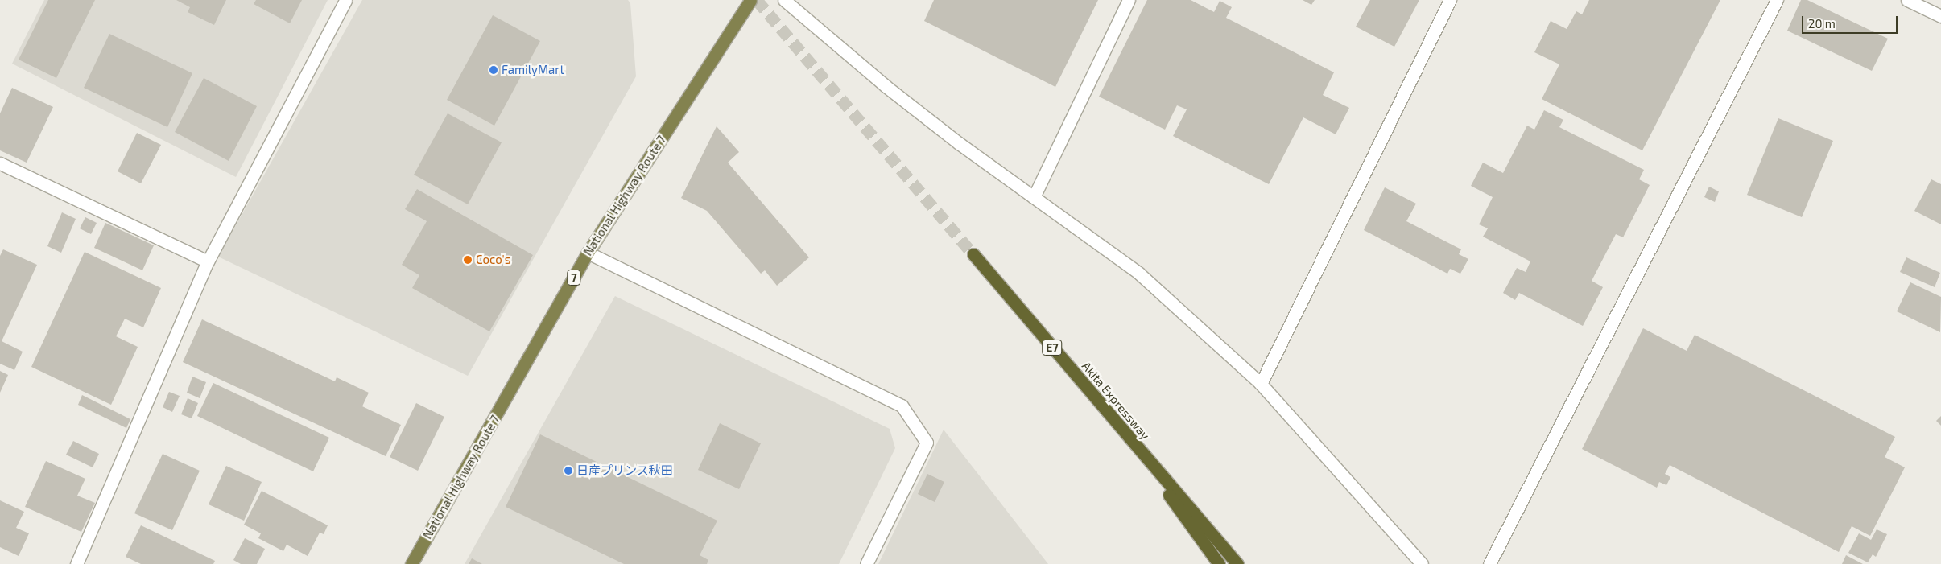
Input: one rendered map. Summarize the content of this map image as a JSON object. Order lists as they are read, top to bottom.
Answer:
{
  "streets": {
    "highway": [
      "National Highway Route 7",
      "7",
      "E7",
      "Akita Expressway"
    ]
  },
  "places": ["FamilyMart", "Coco's", "日産プリンス秋田"],
  "scale_bar": "20 m"
}
